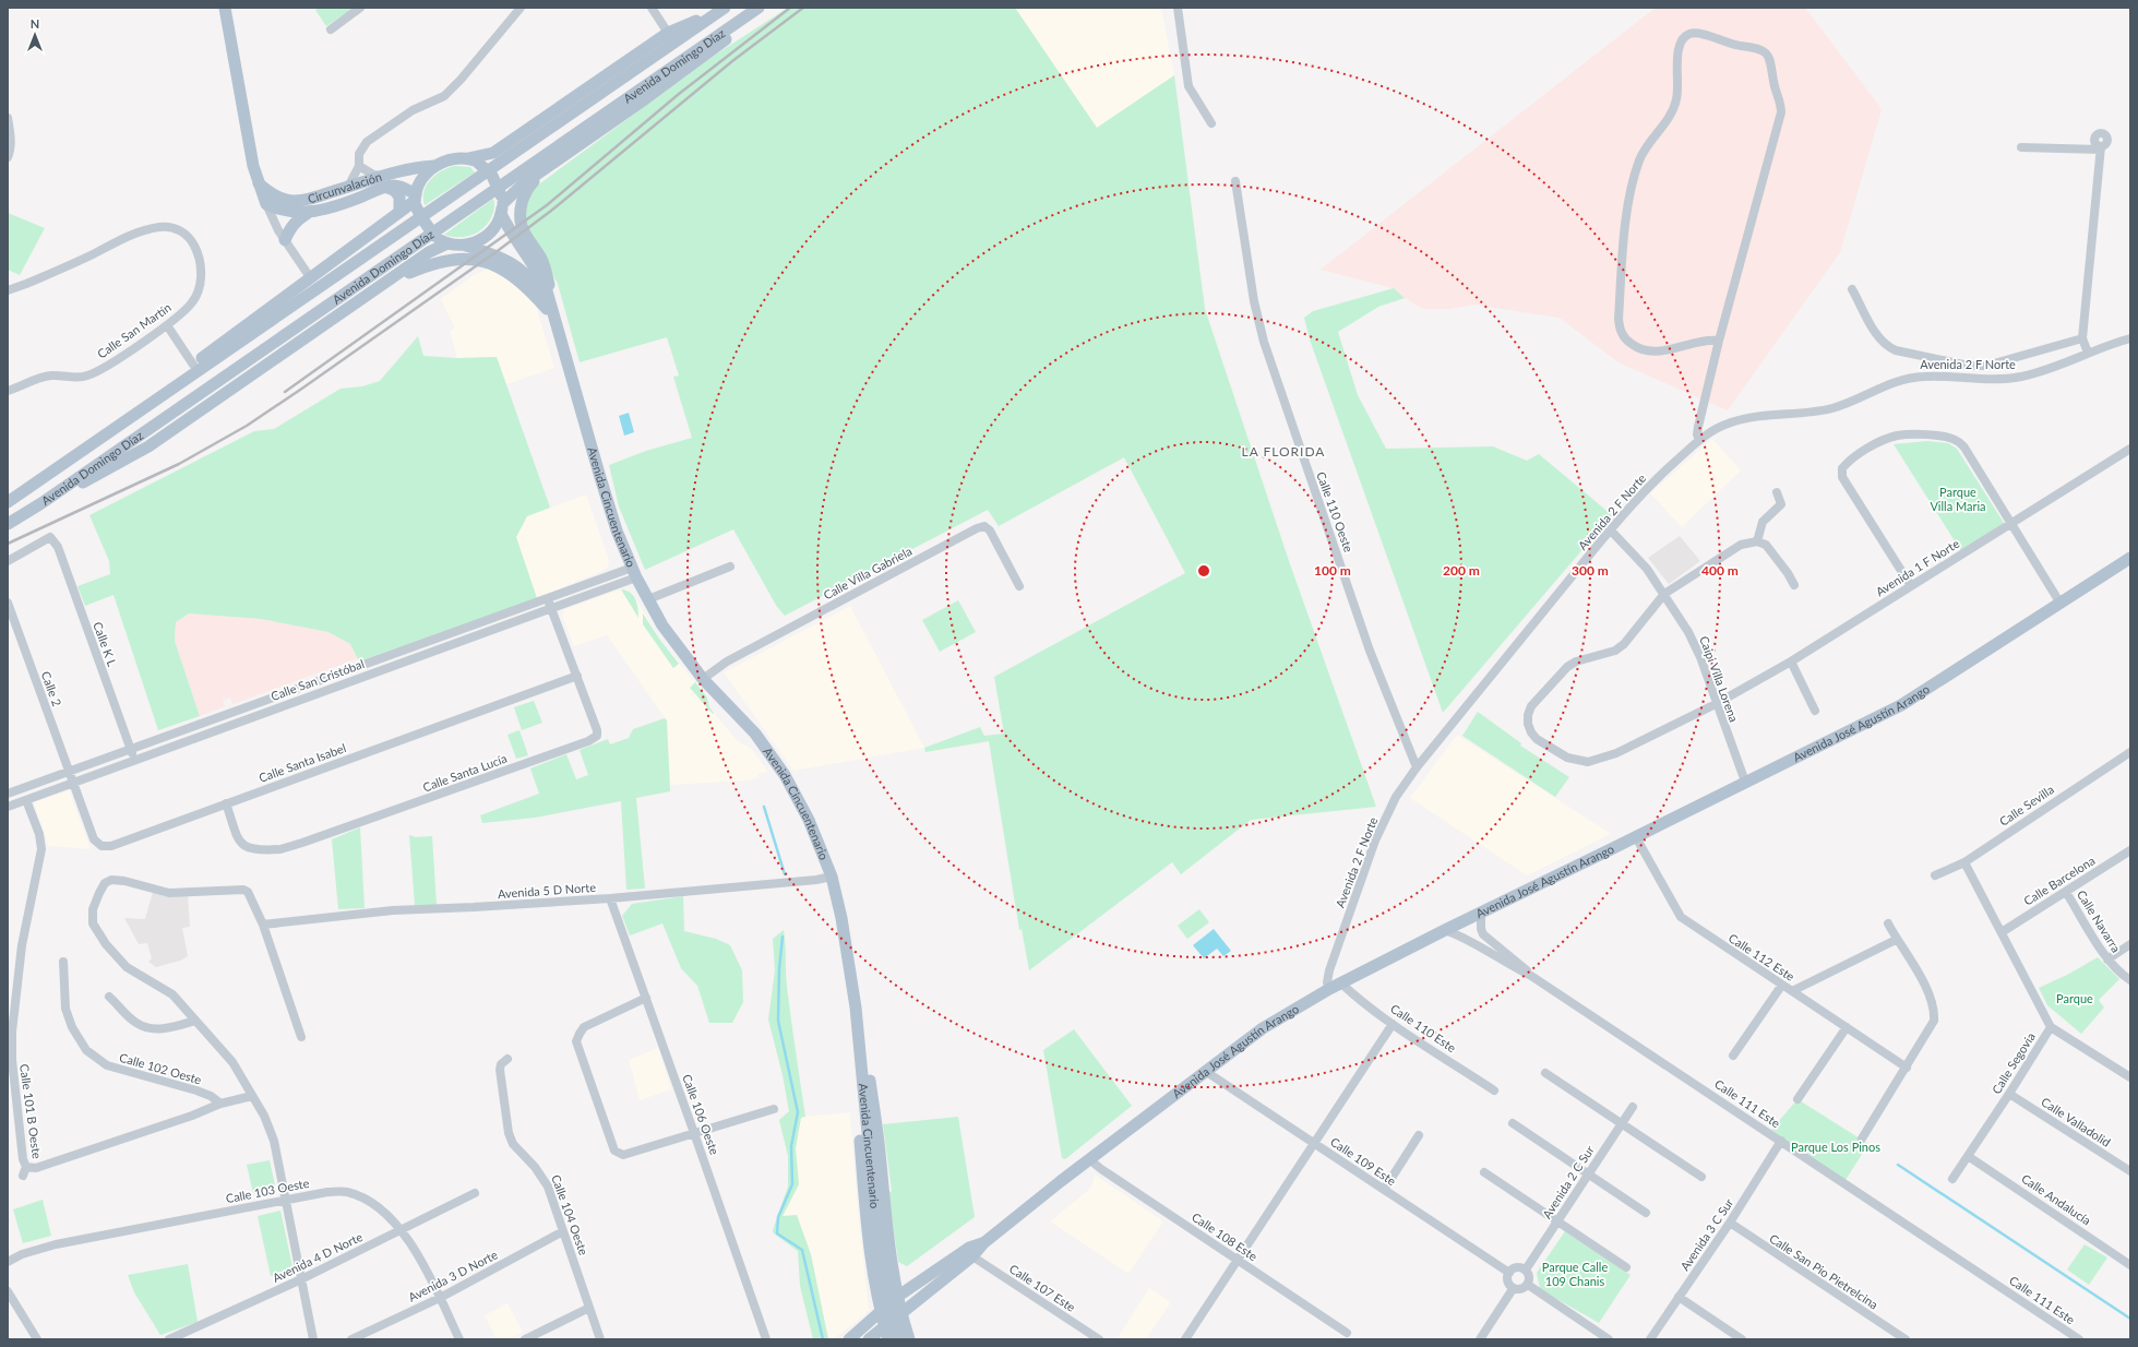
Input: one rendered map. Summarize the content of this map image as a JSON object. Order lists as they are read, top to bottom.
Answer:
{
  "streets": {
    "main road": [
      "Avenida Domingo Díaz",
      "Circunvalación",
      "Avenida Cincuentenario",
      "Avenida José Agustín Arango"
    ],
    "street": [
      "Calle San Martín",
      "Avenida 2 F Norte",
      "Calle 110 Oeste",
      "Avenida 1 F Norte",
      "Calle Villa Gabriela",
      "Calle K L",
      "Caipi Villa Lorena",
      "Calle San Cristóbal",
      "Calle 2",
      "Calle Santa Isabel",
      "Calle Santa Lucía",
      "Calle Sevilla",
      "Calle Barcelona",
      "Avenida 5 D Norte",
      "Calle Navarra",
      "Calle 112 Este",
      "Calle 110 Este",
      "Calle Segovia",
      "Calle 102 Oeste",
      "Calle 111 Este",
      "Calle 101 B Oeste",
      "Calle 106 Oeste",
      "Calle Valladolid",
      "Calle 109 Este",
      "Avenida 2 C Sur",
      "Calle 103 Oeste",
      "Calle Andalucía",
      "Calle 104 Oeste",
      "Avenida 3 C Sur",
      "Calle 108 Este",
      "Avenida 4 D Norte",
      "Calle San Pio Pietrelcina",
      "Avenida 3 D Norte",
      "Calle 107 Este"
    ]
  },
  "crossings": [
    ["Circunvalación", "Avenida Cincuentenario"],
    ["Avenida 2 F Norte", "Calle 110 Oeste"],
    ["Avenida 2 F Norte", "Caipi Villa Lorena"],
    ["Avenida 2 F Norte", "Avenida José Agustín Arango"],
    ["Avenida Cincuentenario", "Calle Villa Gabriela"],
    ["Avenida Cincuentenario", "Calle San Cristóbal"],
    ["Avenida Cincuentenario", "Avenida 5 D Norte"],
    ["Avenida 1 F Norte", "Caipi Villa Lorena"],
    ["Calle K L", "Calle San Cristóbal"],
    ["Caipi Villa Lorena", "Avenida José Agustín Arango"],
    ["Calle San Cristóbal", "Calle 2"],
    ["Calle San Cristóbal", "Calle Santa Isabel"],
    ["Calle San Cristóbal", "Calle Santa Lucía"],
    ["Calle San Cristóbal", "Calle 101 B Oeste"],
    ["Calle 2", "Calle Santa Isabel"],
    ["Avenida José Agustín Arango", "Calle 112 Este"],
    ["Avenida José Agustín Arango", "Calle 110 Este"],
    ["Avenida José Agustín Arango", "Calle 111 Este"],
    ["Avenida José Agustín Arango", "Calle 109 Este"],
    ["Avenida José Agustín Arango", "Calle 108 Este"],
    ["Avenida José Agustín Arango", "Calle 107 Este"],
    ["Calle Santa Isabel", "Calle Santa Lucía"],
    ["Calle Sevilla", "Calle Segovia"],
    ["Calle Barcelona", "Calle Navarra"],
    ["Calle Barcelona", "Calle Segovia"],
    ["Avenida 5 D Norte", "Calle 106 Oeste"],
    ["Calle Segovia", "Calle Valladolid"],
    ["Calle Segovia", "Calle Andalucía"],
    ["Calle 102 Oeste", "Calle 101 B Oeste"],
    ["Calle 111 Este", "Avenida 3 C Sur"],
    ["Calle 109 Este", "Avenida 2 C Sur"],
    ["Calle 103 Oeste", "Avenida 4 D Norte"],
    ["Calle 103 Oeste", "Avenida 3 D Norte"],
    ["Calle 104 Oeste", "Avenida 3 D Norte"],
    ["Avenida 3 C Sur", "Calle San Pio Pietrelcina"]
  ],
  "districts": ["LA FLORIDA"],
  "parks": [
    "Parque Villa Maria",
    "Parque",
    "Parque Los Pinos",
    "Parque Calle 109 Chanis"
  ],
  "north": "top",
  "rings": [
    "100 m",
    "200 m",
    "300 m",
    "400 m"
  ]
}
